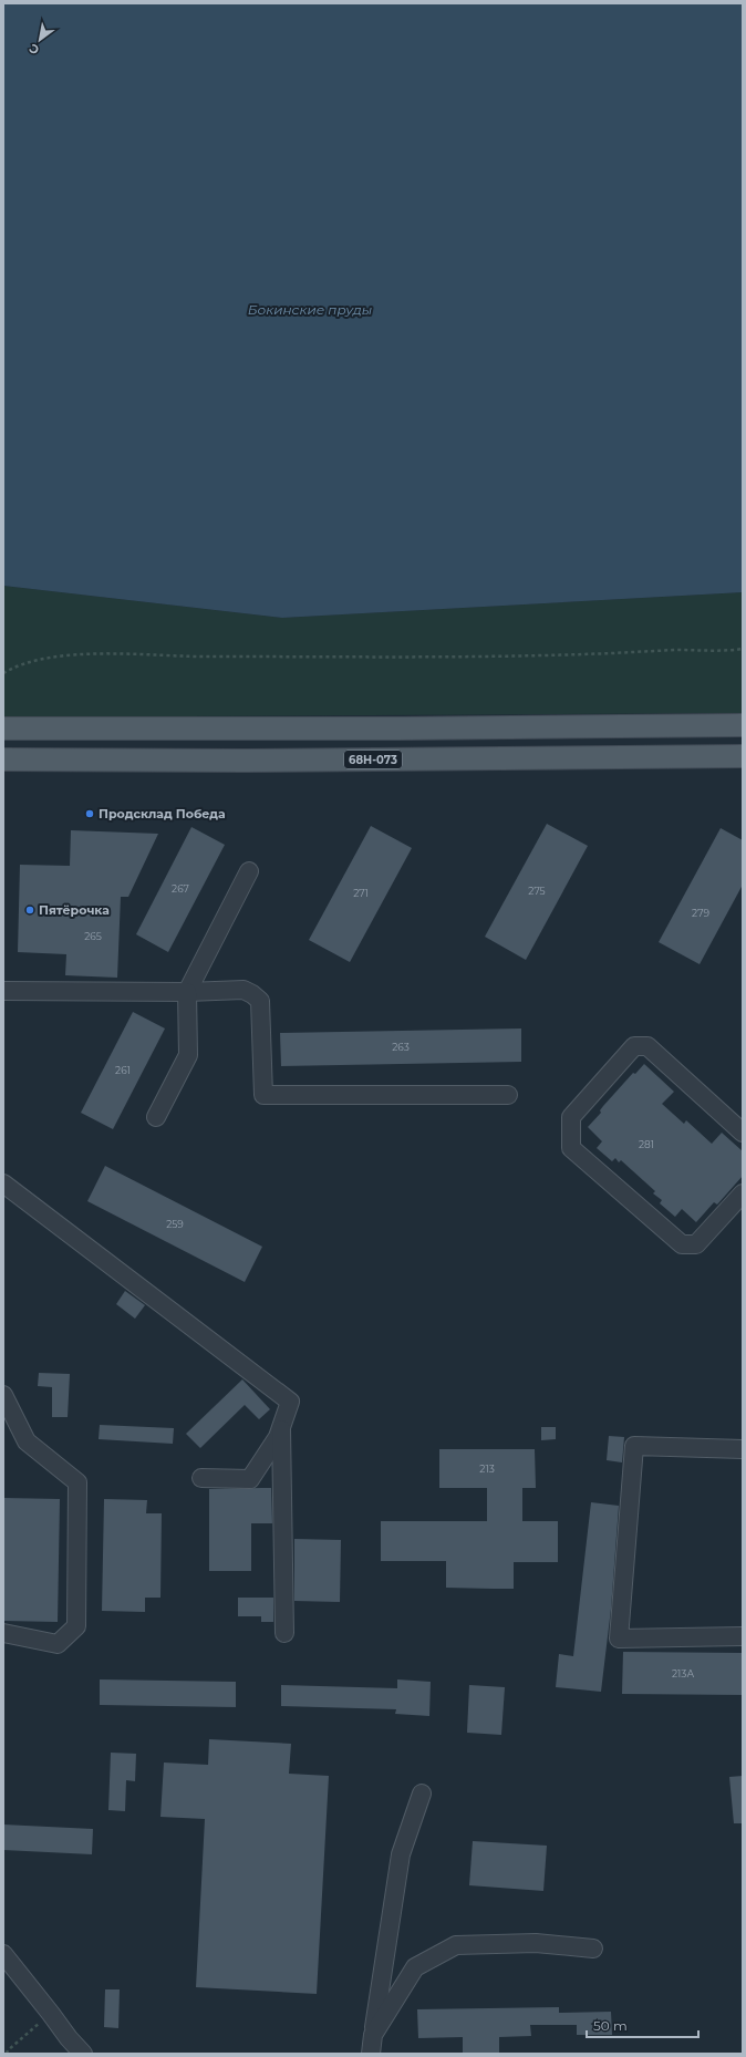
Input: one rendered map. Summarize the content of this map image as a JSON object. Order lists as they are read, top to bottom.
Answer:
{
  "streets": {
    "main road": ["68Н-073"]
  },
  "water": ["Бокинские пруды"],
  "places": ["Продсклад Победа", "Пятёрочка"],
  "house_numbers": [
    "267",
    "275",
    "271",
    "279",
    "265",
    "263",
    "261",
    "281",
    "259",
    "213",
    "213А"
  ],
  "scale_bar": "50 m",
  "north": "bottom left"
}
